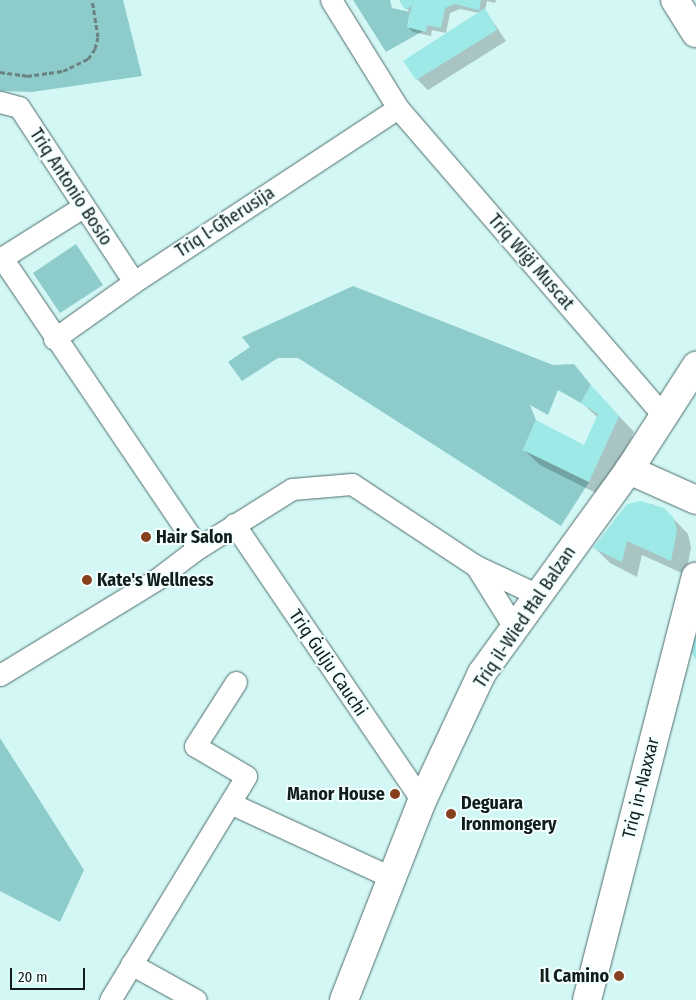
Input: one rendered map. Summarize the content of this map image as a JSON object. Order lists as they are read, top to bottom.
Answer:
{
  "streets": {
    "main road": ["Triq il-Wied Ħal Balzan", "Triq in-Naxxar"],
    "street": [
      "Triq Antonio Bosio",
      "Triq l-Għerusija",
      "Triq Wiġi Muscat",
      "Triq Ġulju Cauchi"
    ]
  },
  "crossings": [
    ["Triq Antonio Bosio", "Triq l-Għerusija"],
    ["Triq l-Għerusija", "Triq Wiġi Muscat"],
    ["Triq Wiġi Muscat", "Triq il-Wied Ħal Balzan"],
    ["Triq il-Wied Ħal Balzan", "Triq Ġulju Cauchi"]
  ],
  "places": [
    "Hair Salon",
    "Kate's Wellness",
    "Manor House",
    "Deguara Ironmongery",
    "Il Camino"
  ],
  "scale_bar": "20 m"
}
